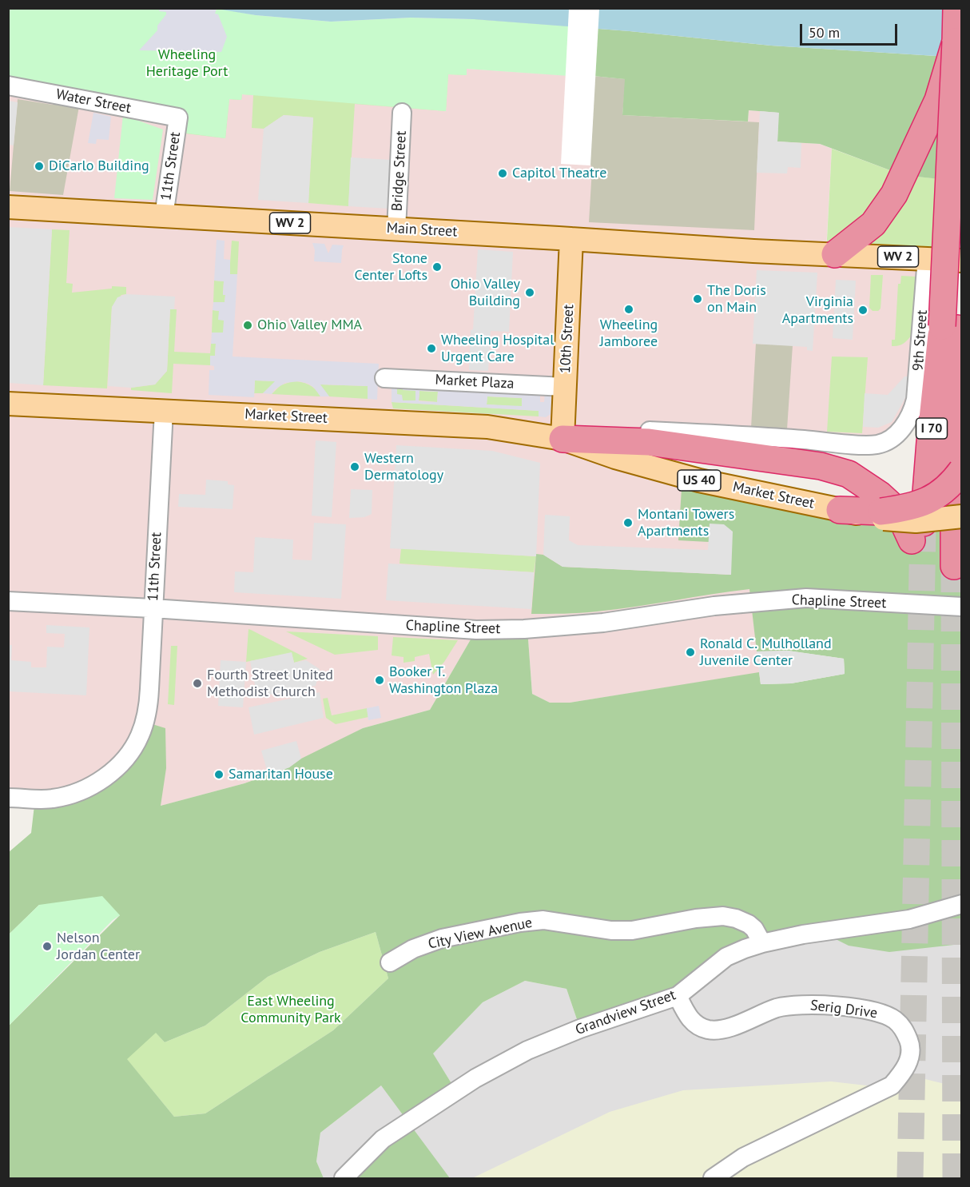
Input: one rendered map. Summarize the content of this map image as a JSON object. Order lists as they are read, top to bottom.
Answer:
{
  "streets": {
    "highway": ["I 70"],
    "main road": [
      "WV 2",
      "Main Street",
      "10th Street",
      "Market Street",
      "US 40"
    ],
    "street": [
      "Water Street",
      "11th Street",
      "Bridge Street",
      "9th Street",
      "Market Plaza",
      "Chapline Street",
      "City View Avenue",
      "Serig Drive",
      "Grandview Street"
    ]
  },
  "crossings": [
    ["Water Street", "11th Street"],
    ["11th Street", "Main Street"],
    ["11th Street", "Market Street"],
    ["11th Street", "Chapline Street"],
    ["Bridge Street", "Main Street"],
    ["WV 2", "Main Street"],
    ["WV 2", "9th Street"],
    ["Main Street", "10th Street"],
    ["10th Street", "Market Plaza"],
    ["10th Street", "Market Street"],
    ["10th Street", "I 70"],
    ["9th Street", "Market Street"],
    ["Market Street", "I 70"],
    ["City View Avenue", "Grandview Street"],
    ["Serig Drive", "Grandview Street"]
  ],
  "parks": ["Wheeling Heritage Port", "East Wheeling Community Park"],
  "places": [
    "DiCarlo Building",
    "Capitol Theatre",
    "Stone Center Lofts",
    "Ohio Valley Building",
    "The Doris on Main",
    "Wheeling Jamboree",
    "Virginia Apartments",
    "Ohio Valley MMA",
    "Wheeling Hospital Urgent Care",
    "Western Dermatology",
    "Montani Towers Apartments",
    "Ronald C. Mulholland Juvenile Center",
    "Booker T. Washington Plaza",
    "Fourth Street United Methodist Church",
    "Samaritan House",
    "Nelson Jordan Center"
  ],
  "scale_bar": "50 m"
}
